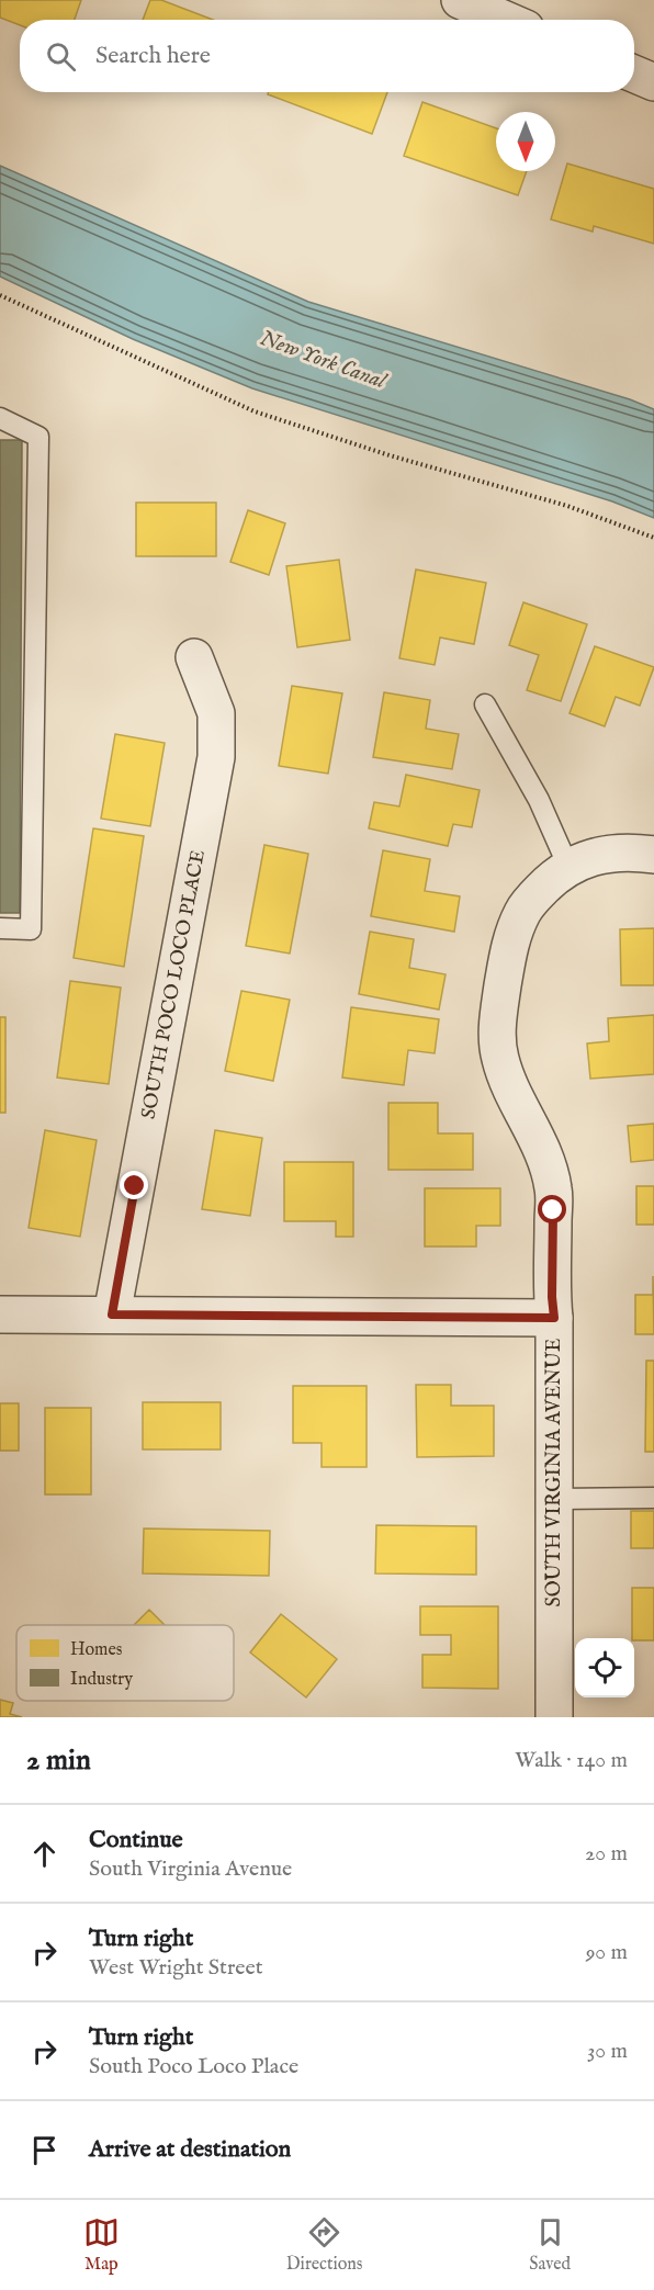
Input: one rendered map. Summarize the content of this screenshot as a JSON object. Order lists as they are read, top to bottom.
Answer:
{
  "streets": {
    "street": ["SOUTH POCO LOCO PLACE", "SOUTH VIRGINIA AVENUE"]
  },
  "water": ["New York Canal"],
  "legend": ["Homes", "Industry"],
  "north": "bottom",
  "page": {
    "search": "Search here",
    "heading": ["2 min", "Walk · 140 m"],
    "list": [
      ["Continue", "South Virginia Avenue", "20 m"],
      ["Turn right", "West Wright Street", "90 m"],
      ["Turn right", "South Poco Loco Place", "30 m"],
      "Arrive at destination"
    ],
    "nav": ["Map", "Directions", "Saved"]
  }
}
